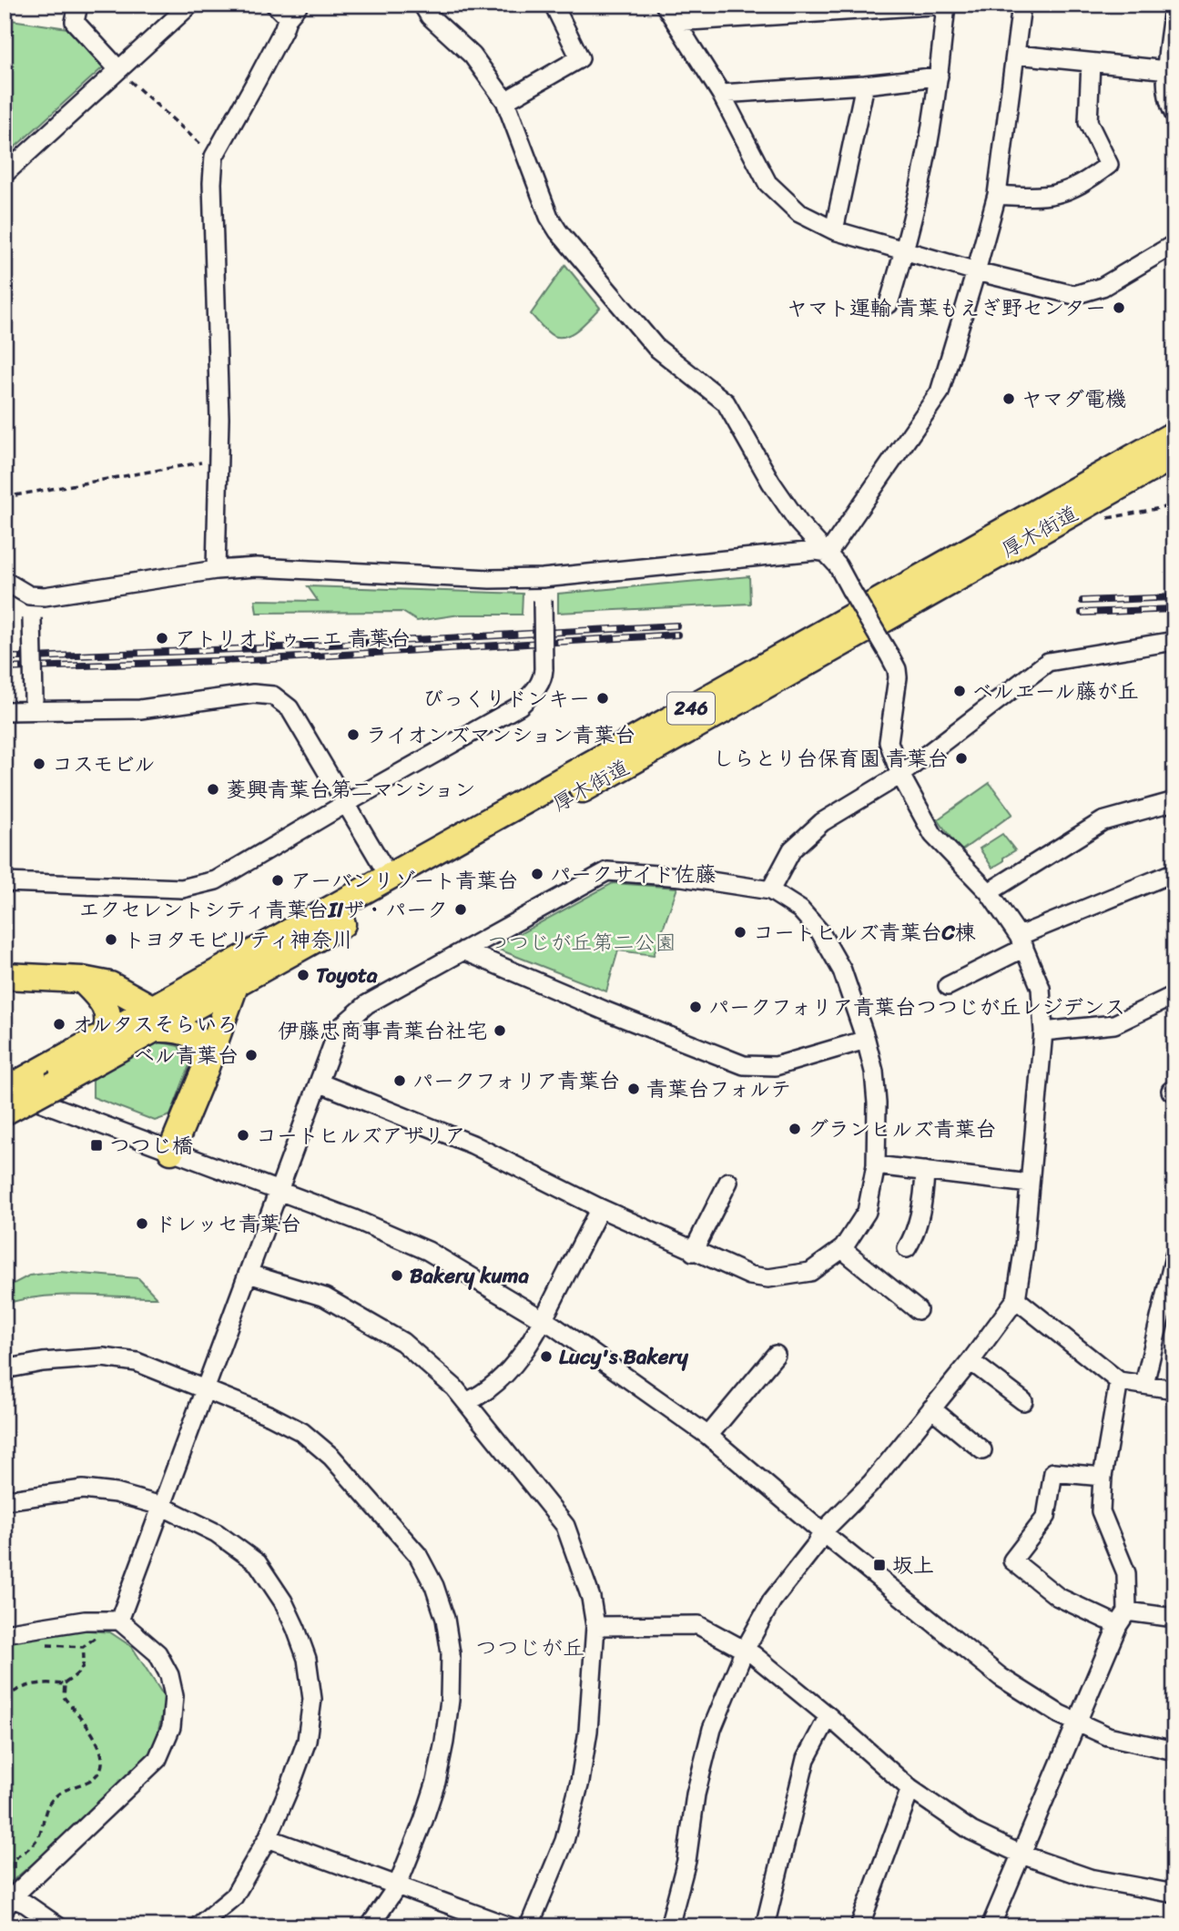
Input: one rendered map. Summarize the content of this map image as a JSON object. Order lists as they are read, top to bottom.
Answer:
{
  "streets": {
    "highway": ["厚木街道", "246"]
  },
  "districts": ["つつじが丘"],
  "parks": ["つつじが丘第二公園"],
  "places": {
    "other": [
      "ヤマト運輸 青葉もえぎ野センター",
      "ヤマダ電機",
      "アトリオドゥーエ 青葉台",
      "ベルエール藤が丘",
      "びっくりドンキー",
      "ライオンズマンション青葉台",
      "しらとり台保育園 青葉台",
      "コスモビル",
      "菱興青葉台第二マンション",
      "パークサイド佐藤",
      "アーバンリゾート青葉台",
      "エクセレントシティ青葉台IIザ・パーク",
      "コートヒルズ青葉台C棟",
      "トヨタモビリティ神奈川",
      "Toyota",
      "パークフォリア青葉台つつじが丘レジデンス",
      "オルタスそらいろ",
      "伊藤忠商事青葉台社宅",
      "ベル青葉台",
      "パークフォリア青葉台",
      "青葉台フォルテ",
      "グランヒルズ青葉台",
      "コートヒルズアザリア",
      "ドレッセ青葉台",
      "Bakery kuma",
      "Lucy's Bakery"
    ],
    "transit": ["つつじ橋", "坂上"]
  }
}
